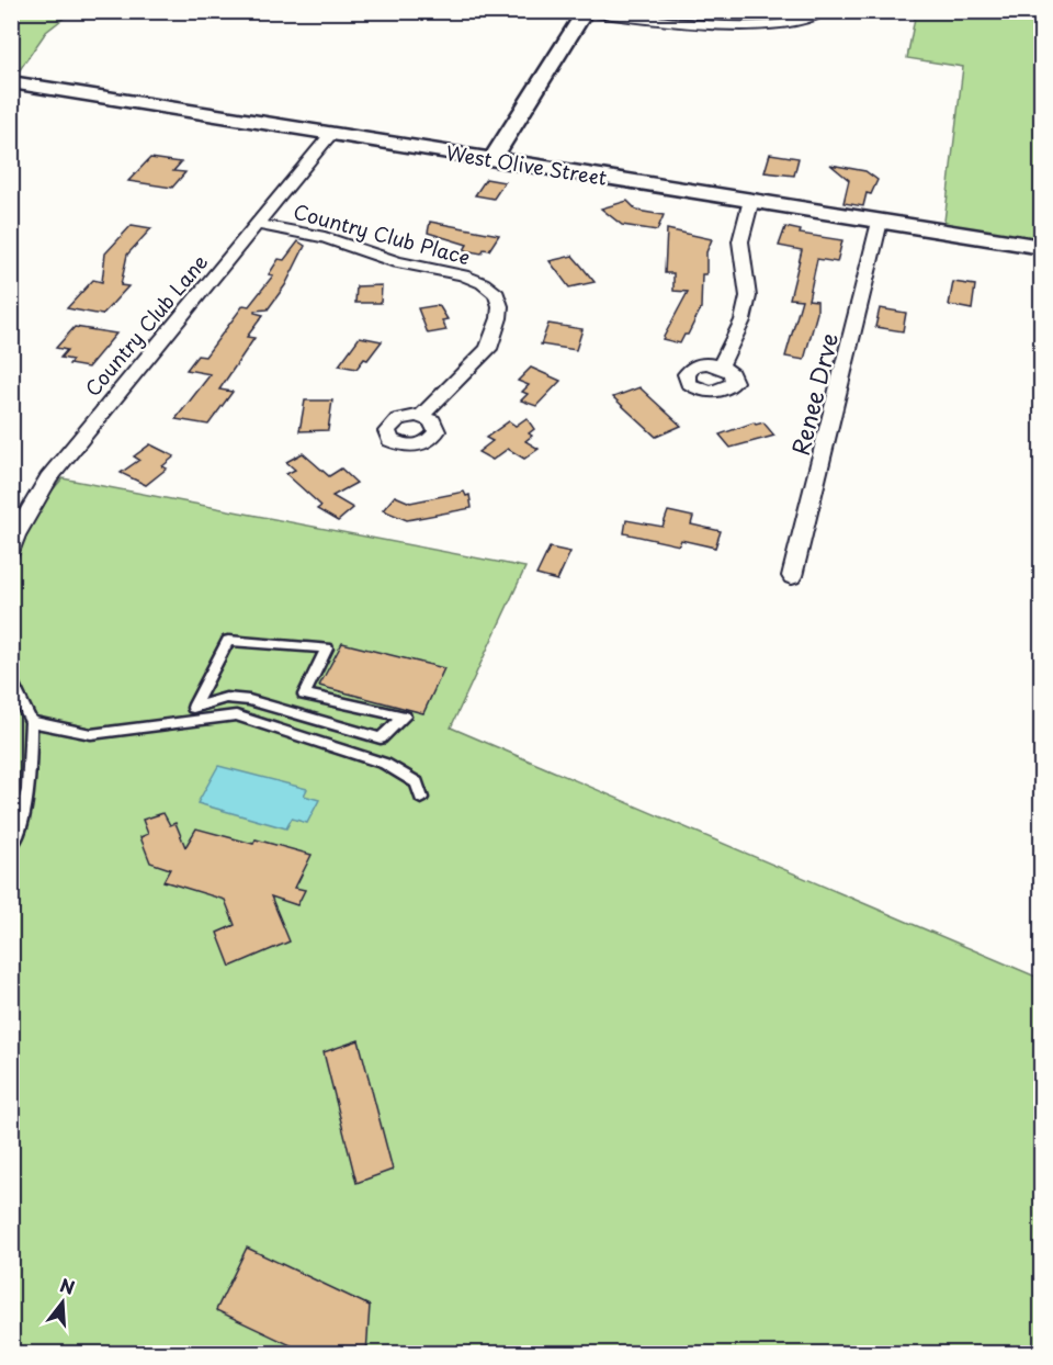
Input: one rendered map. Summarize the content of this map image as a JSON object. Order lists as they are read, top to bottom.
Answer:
{
  "streets": {
    "street": [
      "West Olive Street",
      "Country Club Place",
      "Country Club Lane",
      "Renee Drve"
    ]
  },
  "crossings": [
    ["West Olive Street", "Country Club Lane"],
    ["West Olive Street", "Renee Drve"],
    ["Country Club Place", "Country Club Lane"]
  ],
  "north": "top"
}
